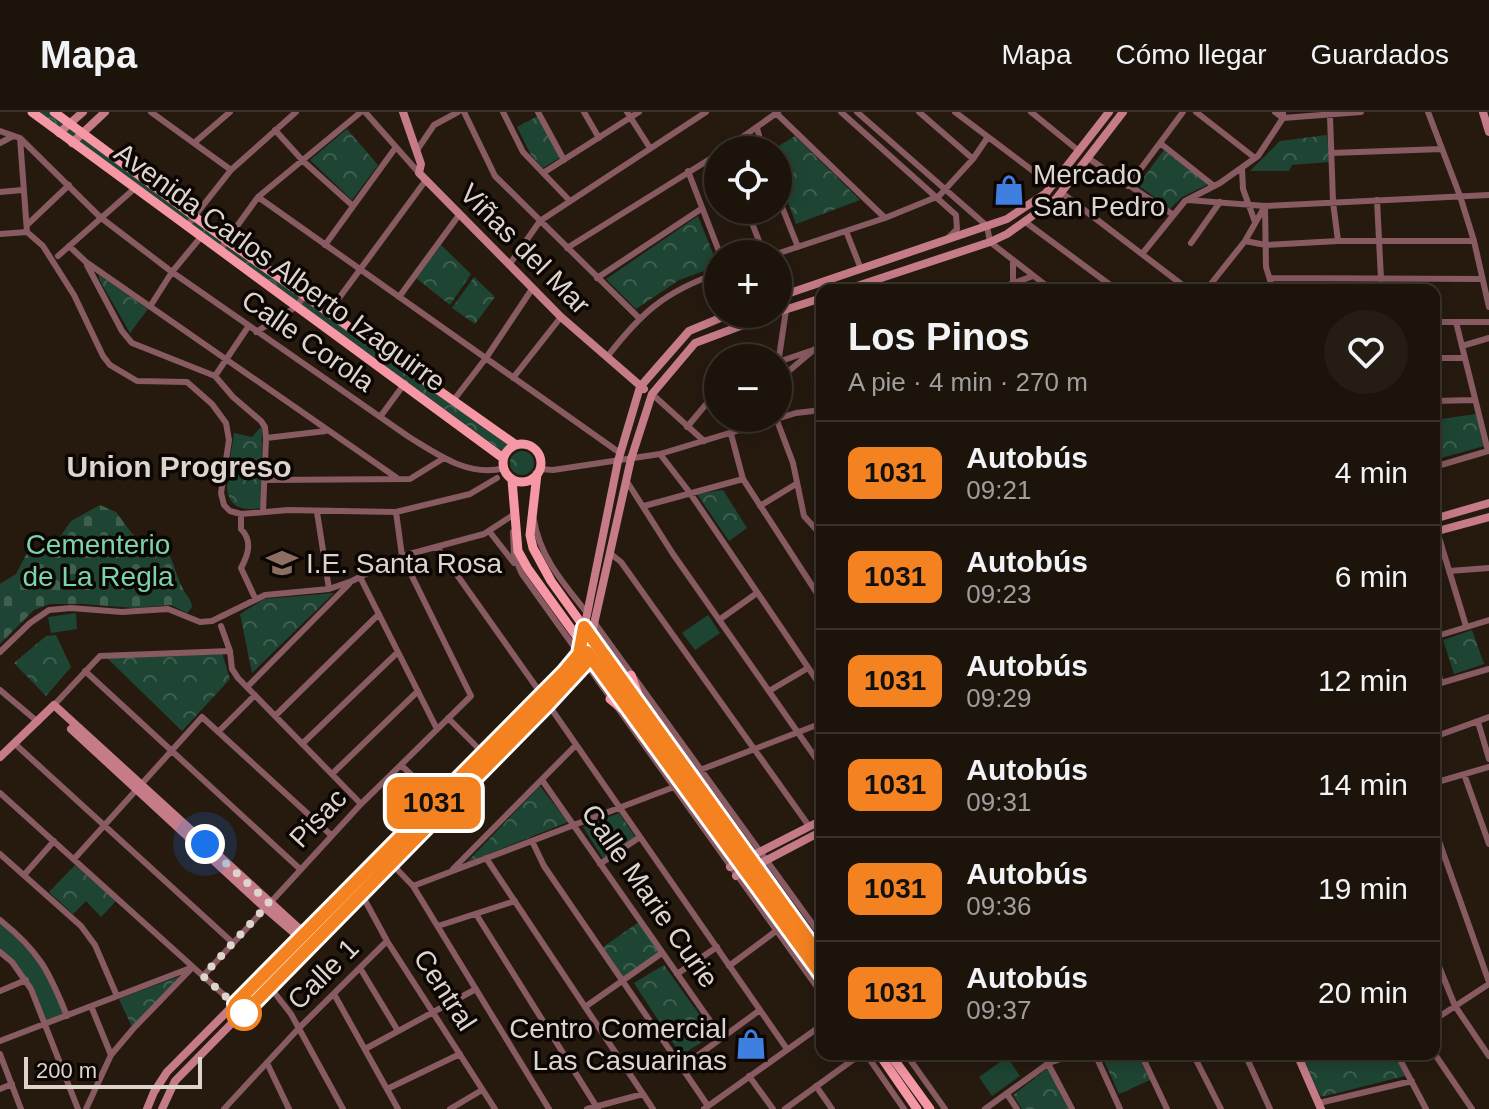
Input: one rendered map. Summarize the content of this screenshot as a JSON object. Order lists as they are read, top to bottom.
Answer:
{
  "streets": {
    "main road": ["Viñas del Mar", "Avenida Carlos Alberto Izaguirre"],
    "street": [
      "Calle Corola",
      "Pisac",
      "Calle Marie Curie",
      "Calle 1",
      "Central"
    ]
  },
  "crossings": [
    ["Avenida Carlos Alberto Izaguirre", "Calle Corola"],
    ["Calle 1", "Central"]
  ],
  "districts": ["Union Progreso"],
  "parks": ["Cementerio de La Regla"],
  "places": {
    "shop": ["Mercado San Pedro", "Centro Comercial Las Casuarinas"],
    "school or university": ["I.E. Santa Rosa"]
  },
  "lines": ["bus line 1031"],
  "scale_bar": "200 m",
  "page": {
    "header": "Mapa",
    "nav": ["Mapa", "Cómo llegar", "Guardados"],
    "on_map": "1031",
    "map_buttons": ["+", "−"],
    "heading": ["Los Pinos", "A pie · 4 min · 270 m"],
    "list": [
      {
        "mark": "1031",
        "name": "Autobús",
        "note": "09:21",
        "value": "4 min"
      },
      {
        "mark": "1031",
        "name": "Autobús",
        "note": "09:23",
        "value": "6 min"
      },
      {
        "mark": "1031",
        "name": "Autobús",
        "note": "09:29",
        "value": "12 min"
      },
      {
        "mark": "1031",
        "name": "Autobús",
        "note": "09:31",
        "value": "14 min"
      },
      {
        "mark": "1031",
        "name": "Autobús",
        "note": "09:36",
        "value": "19 min"
      },
      {
        "mark": "1031",
        "name": "Autobús",
        "note": "09:37",
        "value": "20 min"
      }
    ],
    "scale": "200 m"
  }
}
